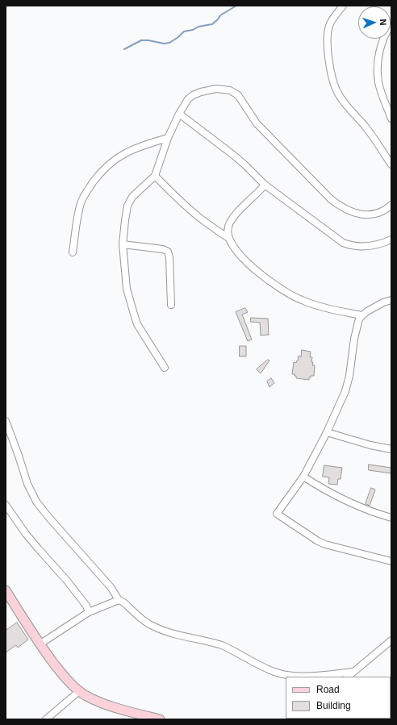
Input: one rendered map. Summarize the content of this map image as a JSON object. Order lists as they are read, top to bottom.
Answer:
{
  "legend": ["Road", "Building"],
  "north": "right"
}
